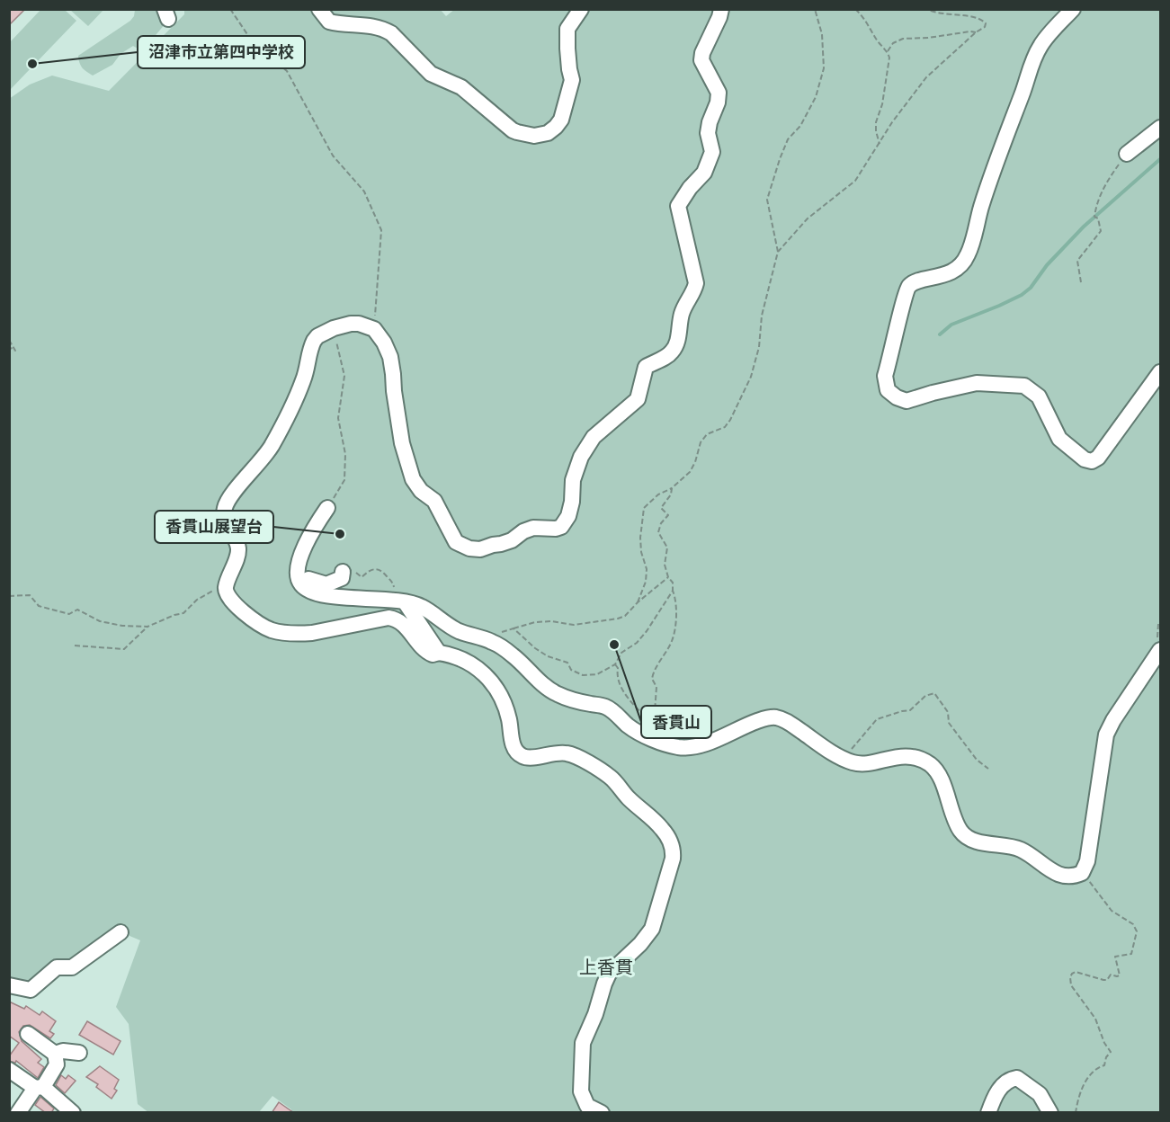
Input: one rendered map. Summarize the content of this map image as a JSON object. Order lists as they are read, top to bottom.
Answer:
{
  "districts": ["上香貫"],
  "places": ["沼津市立第四中学校", "香貫山展望台", "香貫山"]
}
